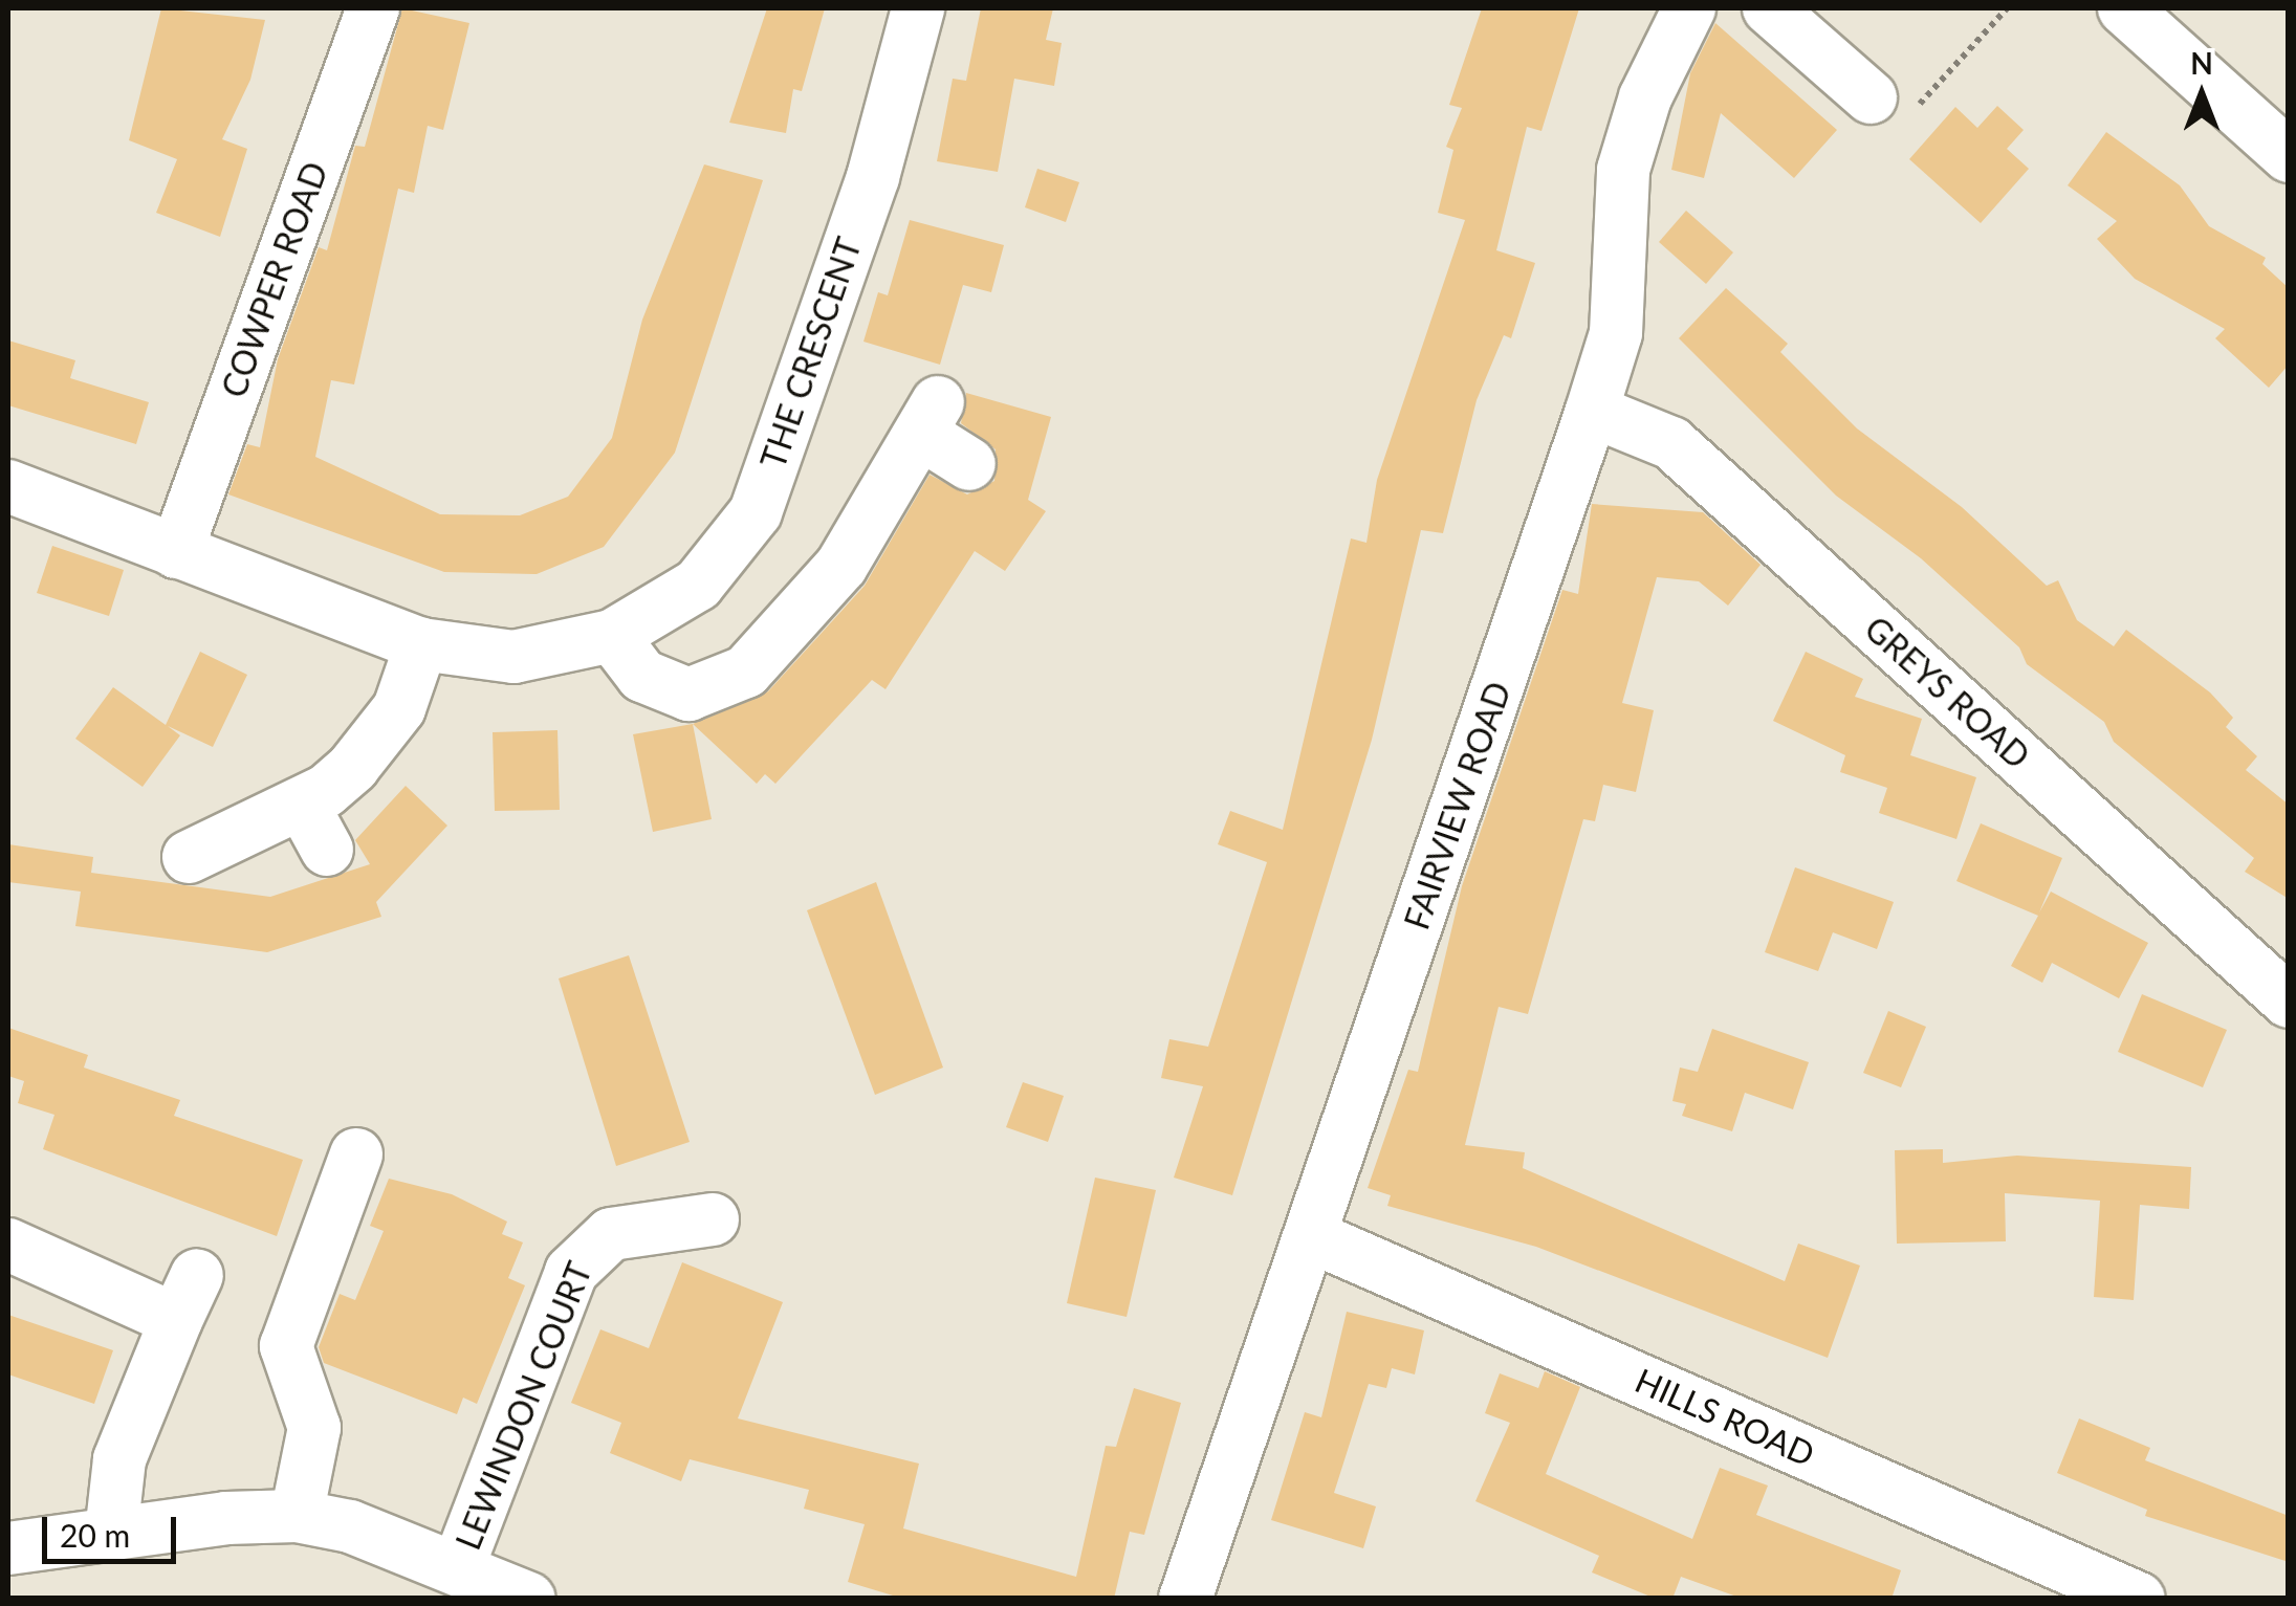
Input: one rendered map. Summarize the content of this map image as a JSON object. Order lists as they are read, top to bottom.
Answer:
{
  "streets": {
    "street": [
      "COWPER ROAD",
      "THE CRESCENT",
      "GREYS ROAD",
      "FAIRVIEW ROAD",
      "LEWINDON COURT",
      "HILLS ROAD"
    ]
  },
  "crossings": [
    ["COWPER ROAD", "THE CRESCENT"],
    ["GREYS ROAD", "FAIRVIEW ROAD"],
    ["FAIRVIEW ROAD", "HILLS ROAD"]
  ],
  "scale_bar": "20 m",
  "north": "top"
}
